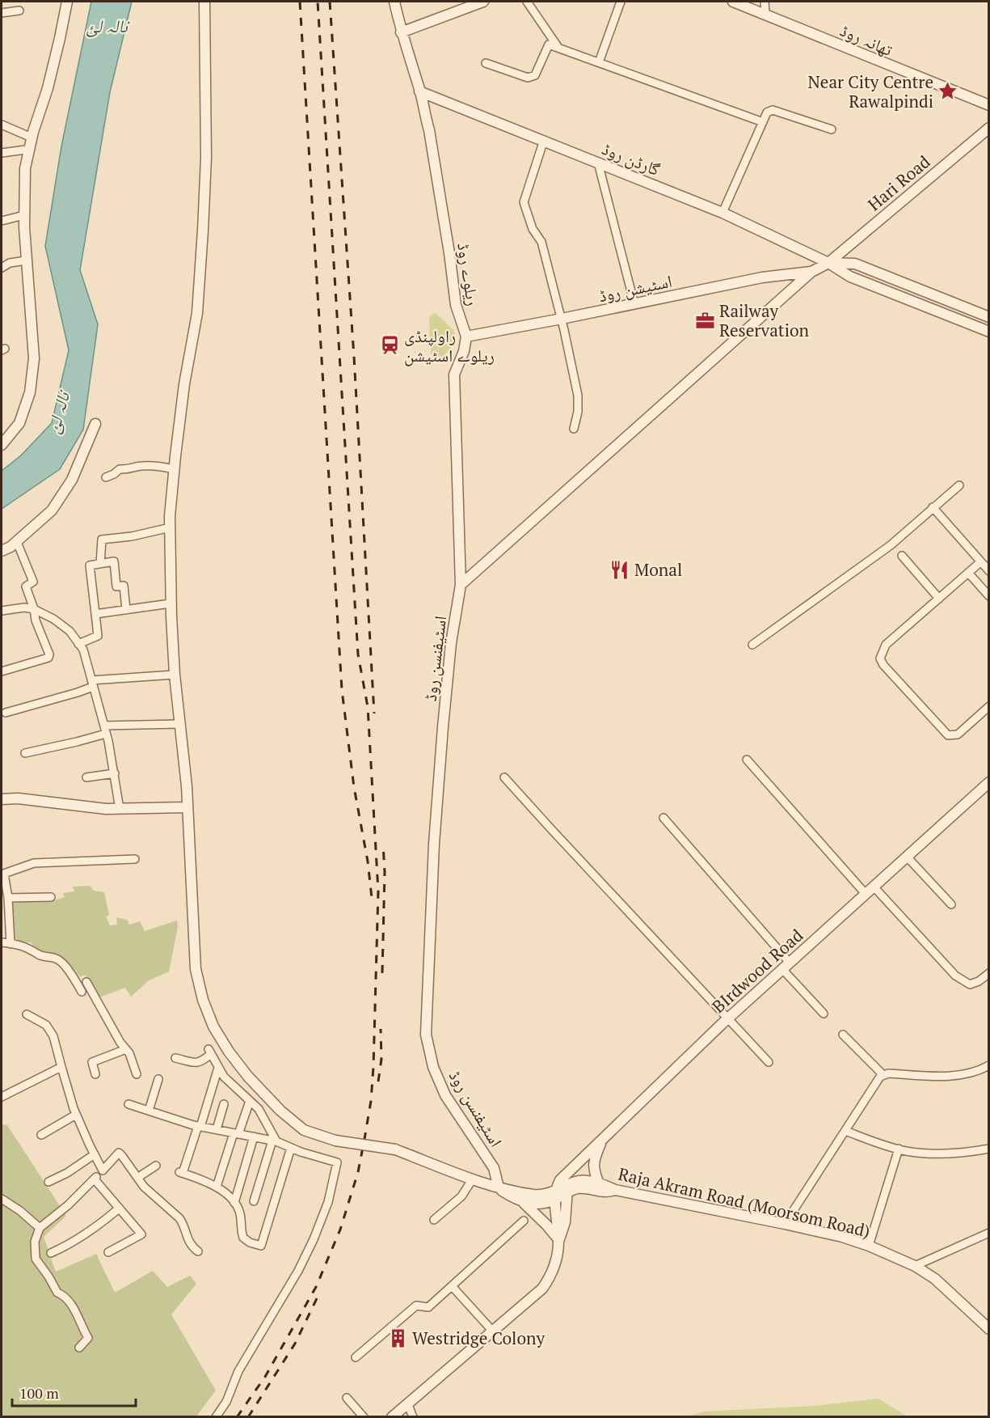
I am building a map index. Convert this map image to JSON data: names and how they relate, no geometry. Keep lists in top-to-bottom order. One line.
{"streets":{"street":["تھانہ روڈ","گارڈن روڈ","Hari Road","ریلوے روڈ","اسٹیشن روڈ","اسٹیفنسن روڈ","BIrdwood Road","Raja Akram Road (Moorsom Road)"]},"crossings":[["گارڈن روڈ","Hari Road"],["گارڈن روڈ","ریلوے روڈ"],["Hari Road","اسٹیشن روڈ"],["ریلوے روڈ","اسٹیشن روڈ"]],"water":["نالہ لئ"],"places":{"place":["Near City Centre Rawalpindi"],"office":["Railway Reservation"],"station":["راولپنڈی ریلوے اسٹیشن"],"restaurant":["Monal"],"building":["Westridge Colony"]},"scale_bar":"100 m"}
